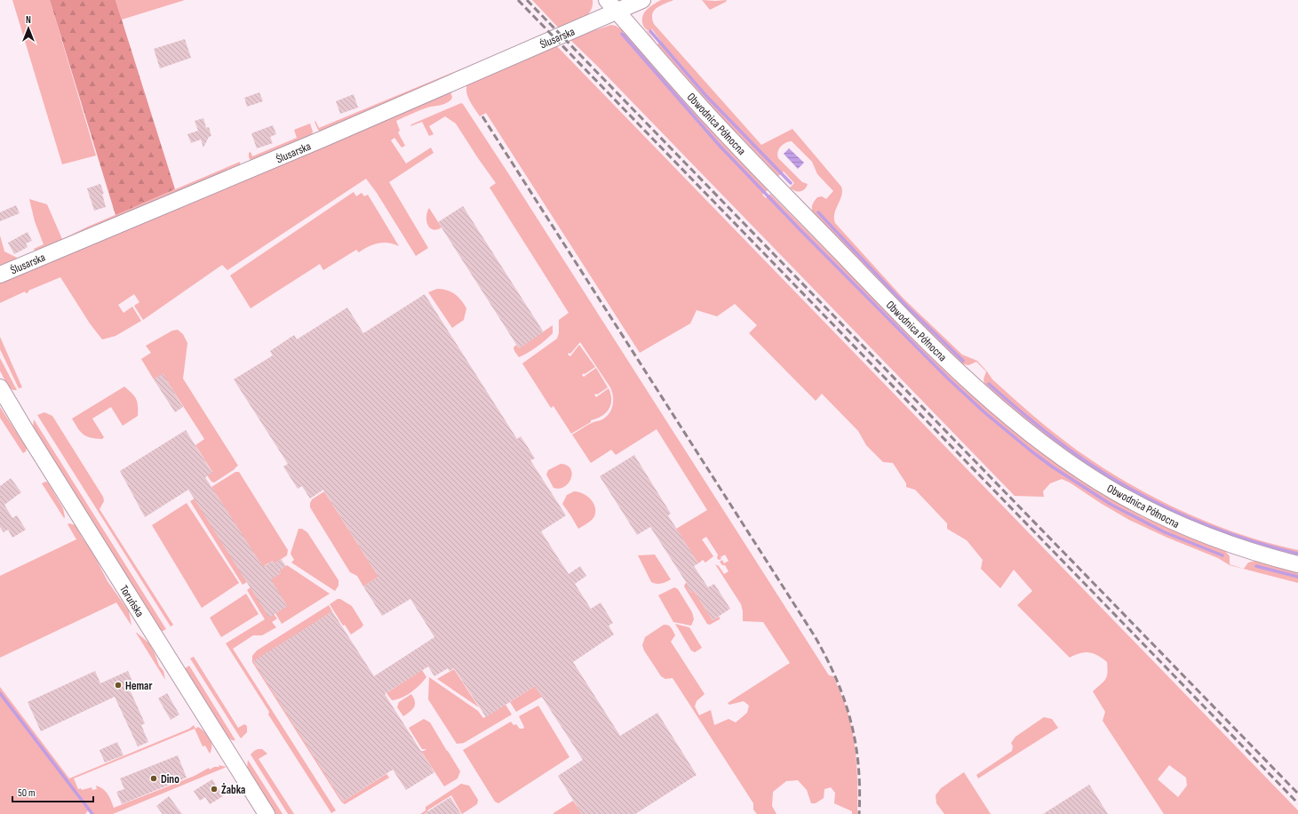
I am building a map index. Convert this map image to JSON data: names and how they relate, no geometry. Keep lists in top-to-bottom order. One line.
{"streets":{"street":["Ślusarska","Obwodnica Północna","Toruńska"]},"crossings":[["Ślusarska","Obwodnica Północna"]],"places":["Hemar","Dino","Żabka"],"scale_bar":"50 m","north":"top"}
